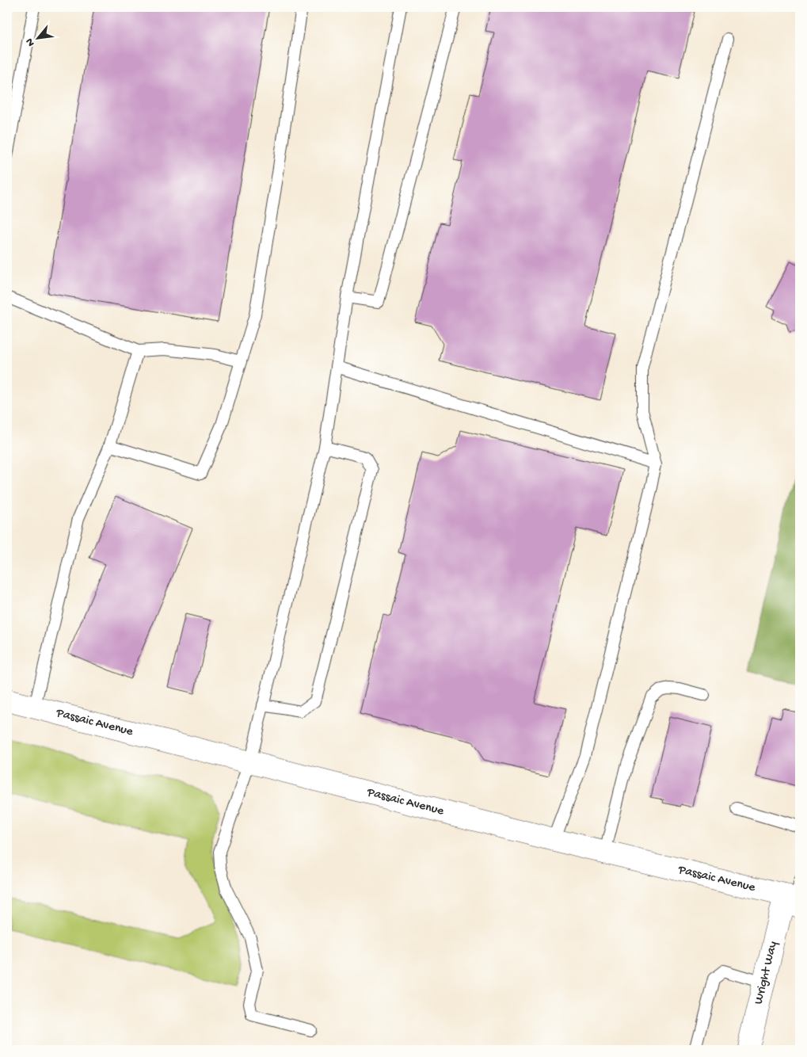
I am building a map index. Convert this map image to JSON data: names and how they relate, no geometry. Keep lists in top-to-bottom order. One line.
{"streets":{"main road":["Passaic Avenue","Wright Way"]},"crossings":[["Passaic Avenue","Wright Way"]],"north":"bottom left"}
